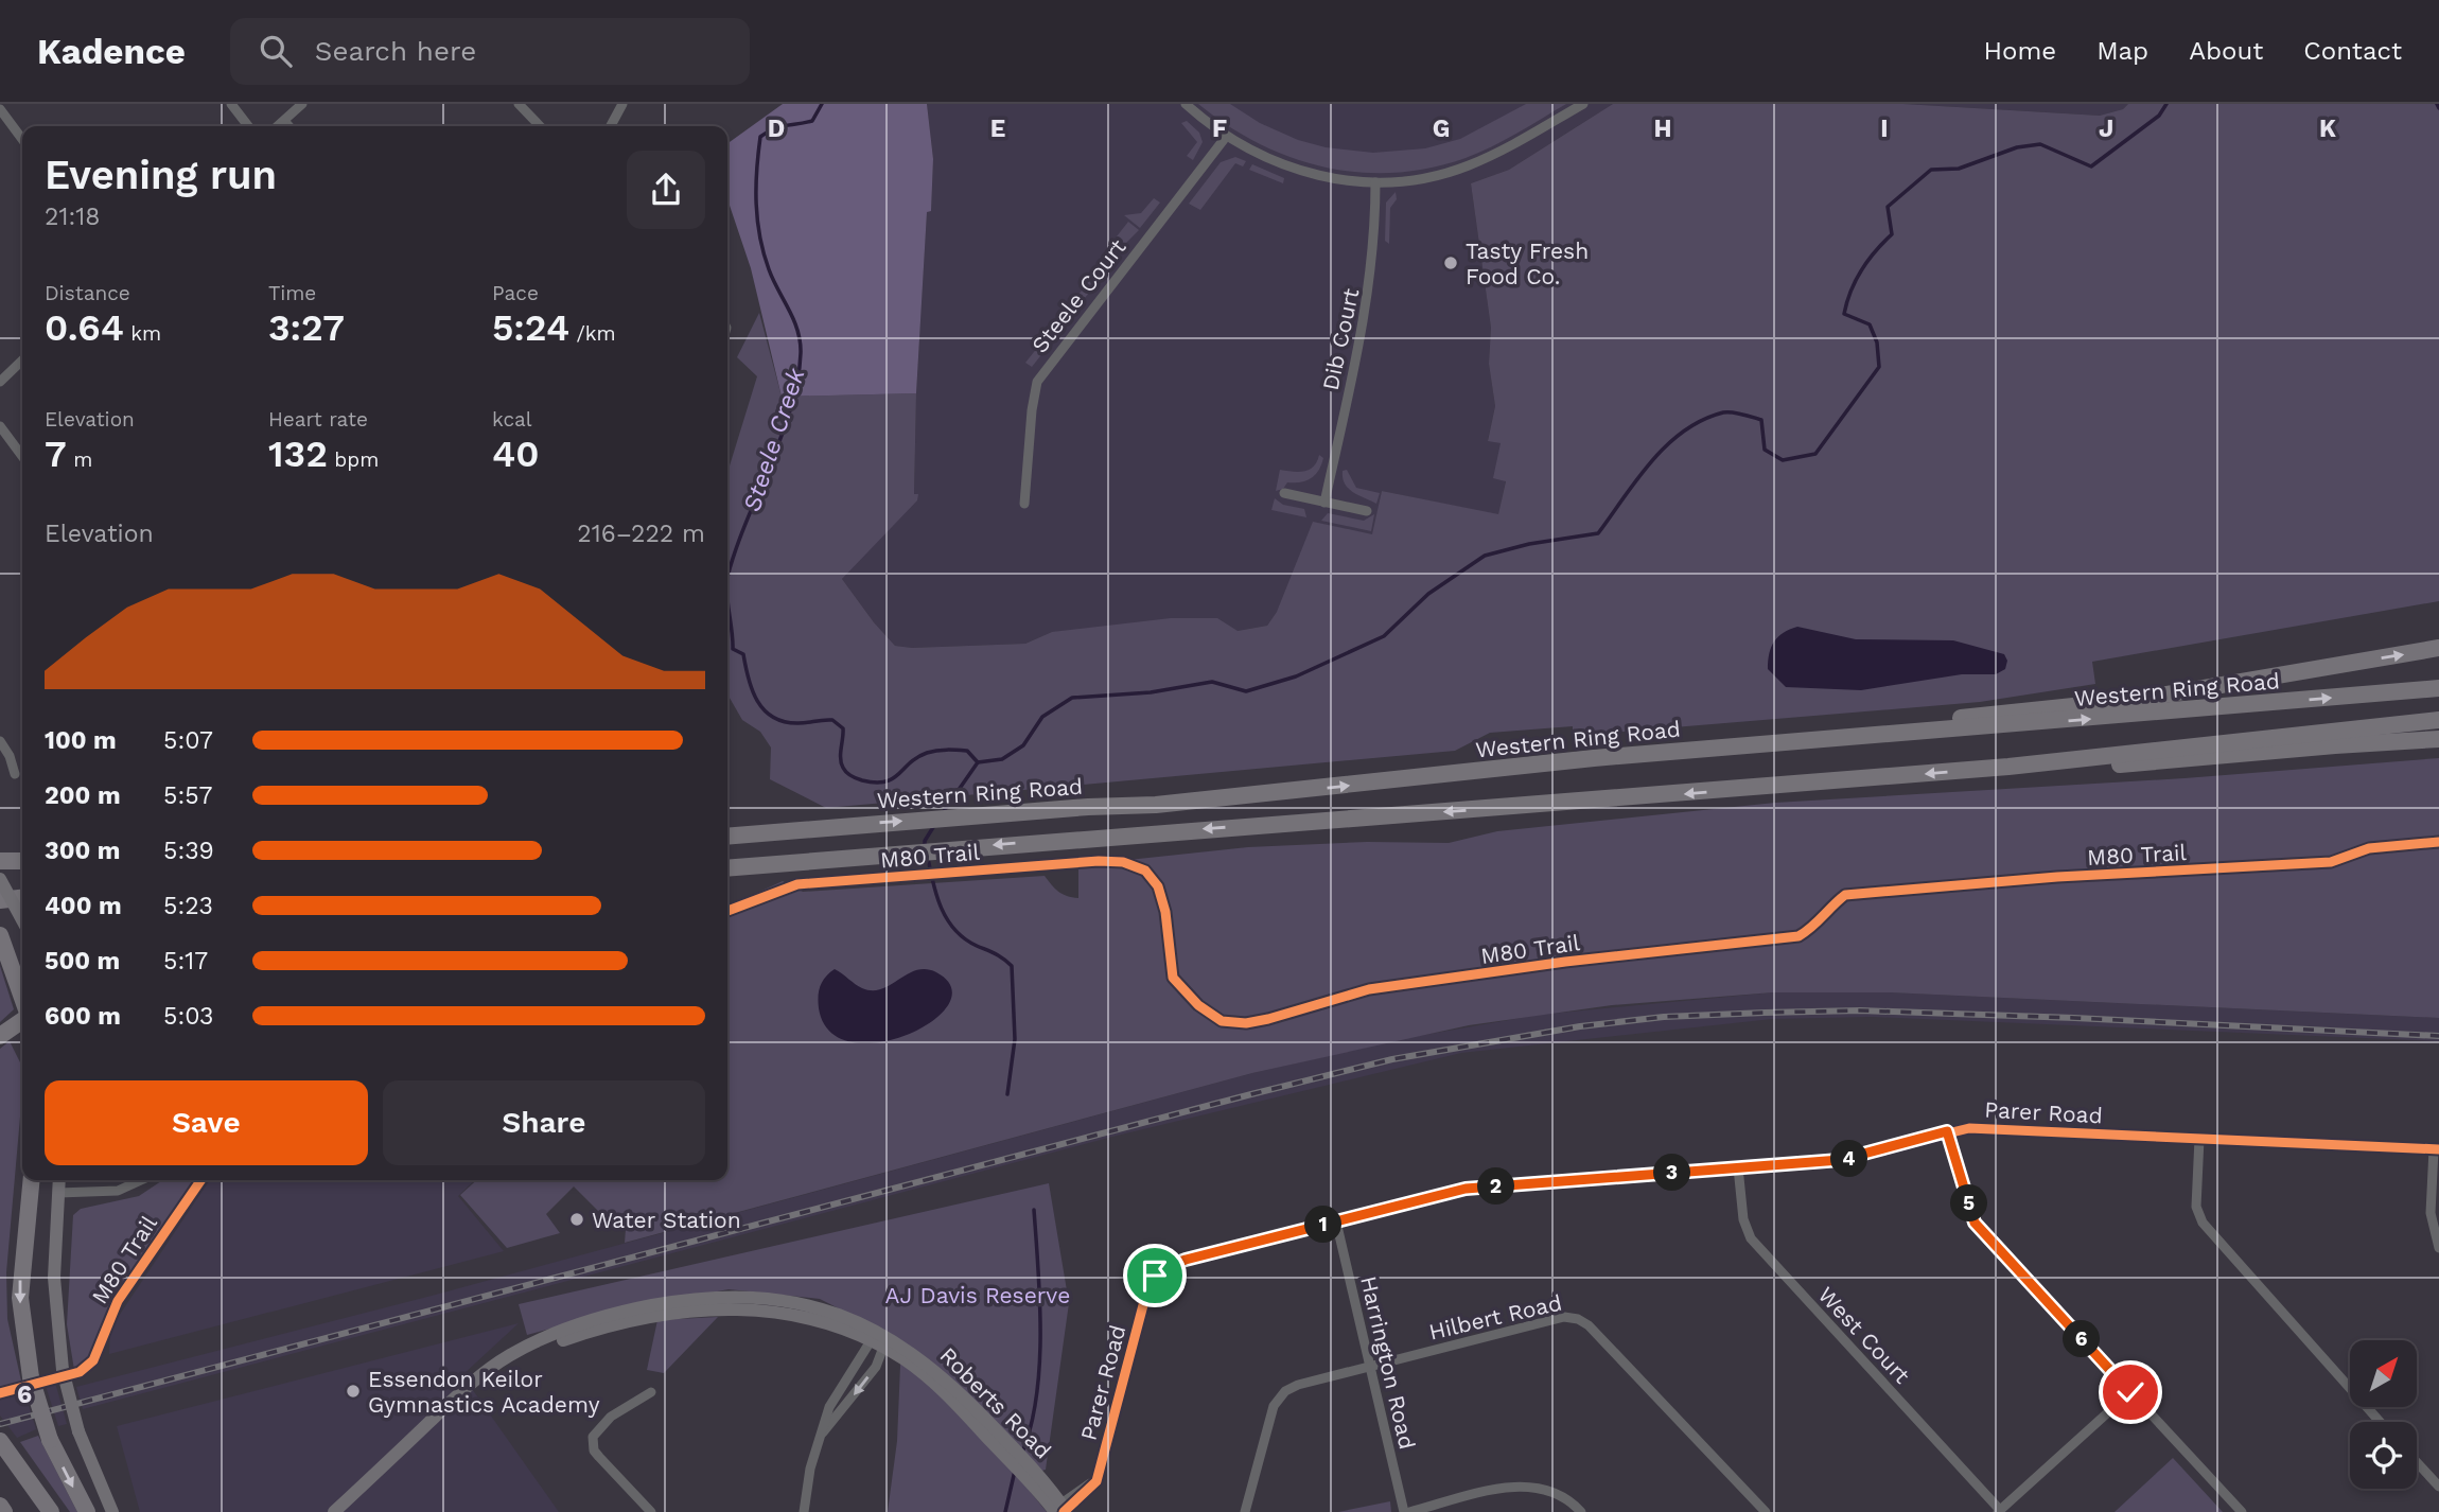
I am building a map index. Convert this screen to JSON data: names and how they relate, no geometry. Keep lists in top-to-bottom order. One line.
{"streets":{"highway":["Western Ring Road"],"street":["Steele Court","Dib Court","Parer Road","Hilbert Road","West Court","Harrington Road","Roberts Road"],"cycle path":["M80 Trail"]},"crossings":[["Parer Road","West Court"],["Parer Road","Harrington Road"],["Parer Road","Roberts Road"],["Hilbert Road","Harrington Road"]],"water":["Steele Creek"],"parks":["AJ Davis Reserve"],"places":["Tasty Fresh Food Co.","Water Station","Essendon Keilor Gymnastics Academy"],"north":"top right","page":{"header":"Kadence","search":"Search here","nav":["Home","Map","About","Contact"],"heading":["Evening run","21:18"],"stats":[["Distance","0.64 km"],["Time","3:27"],["Pace","5:24 /km"],["Elevation","7 m"],["Heart rate","132 bpm"],["kcal","40"]],"chart":["Elevation","216–222 m"],"list":[{"name":"100 m","note":"5:07"},{"name":"200 m","note":"5:57"},{"name":"300 m","note":"5:39"},{"name":"400 m","note":"5:23"},{"name":"500 m","note":"5:17"},{"name":"600 m","note":"5:03"}],"buttons":["Save","Share"],"pins":["4","3","2","5","1","6"]},"grid":{"columns":["D","E","F","G","H","I","J","K"],"rows":["6"]}}
